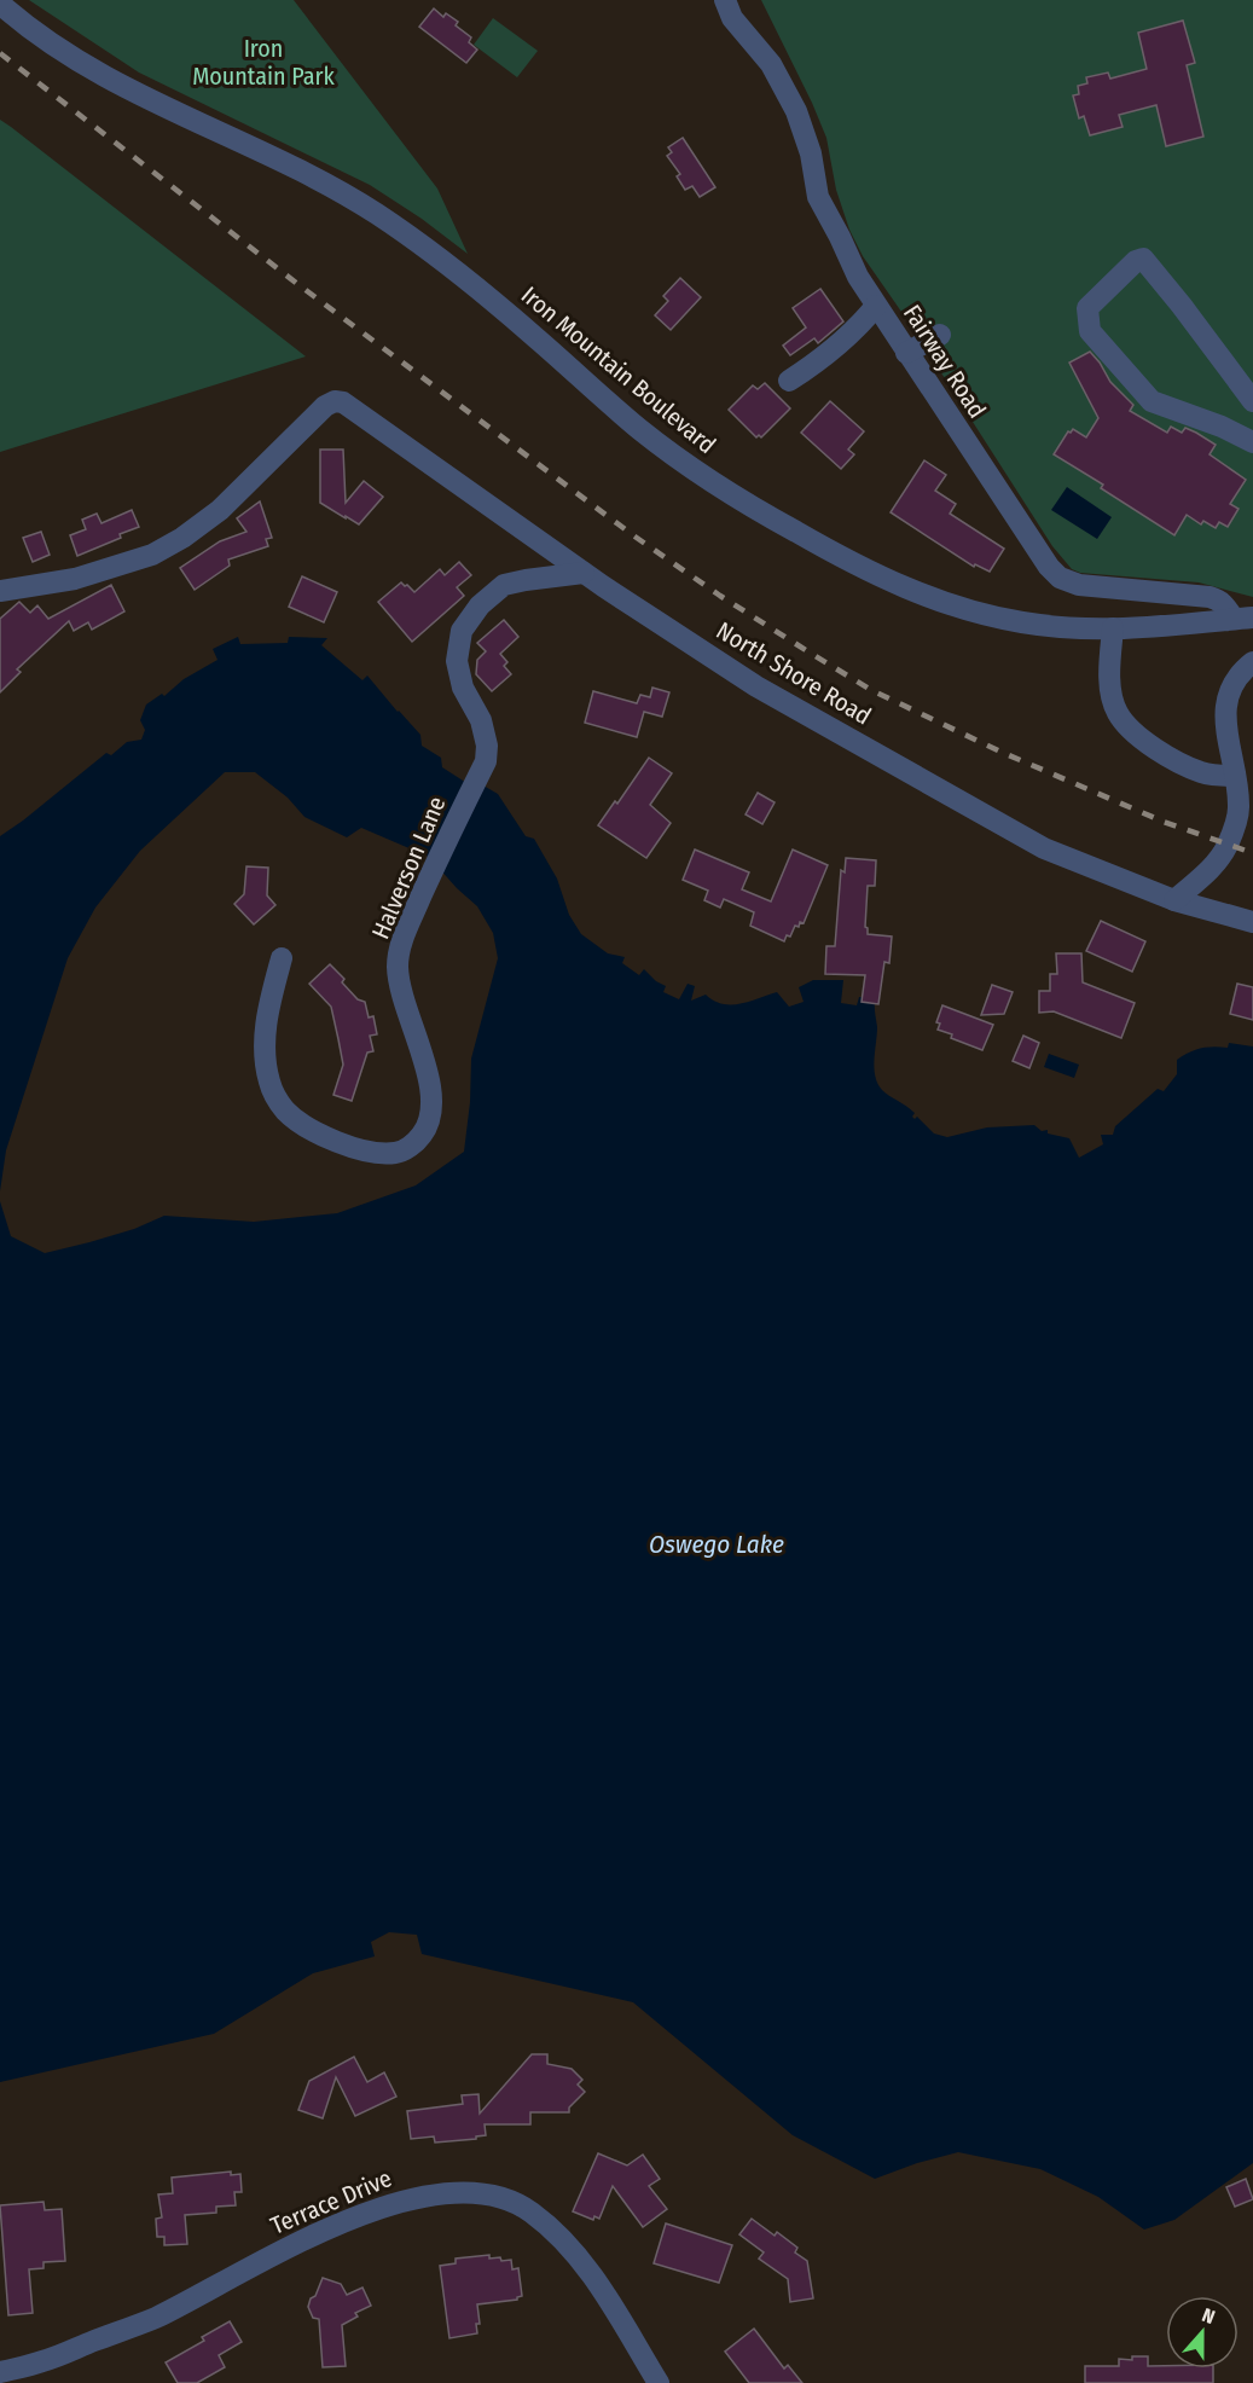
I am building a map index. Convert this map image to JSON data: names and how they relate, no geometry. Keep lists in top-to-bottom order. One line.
{"streets":{"street":["Fairway Road","Iron Mountain Boulevard","North Shore Road","Halverson Lane","Terrace Drive"]},"crossings":[["Fairway Road","Iron Mountain Boulevard"],["North Shore Road","Halverson Lane"]],"water":["Oswego Lake"],"parks":["Iron Mountain Park"],"north":"top"}
